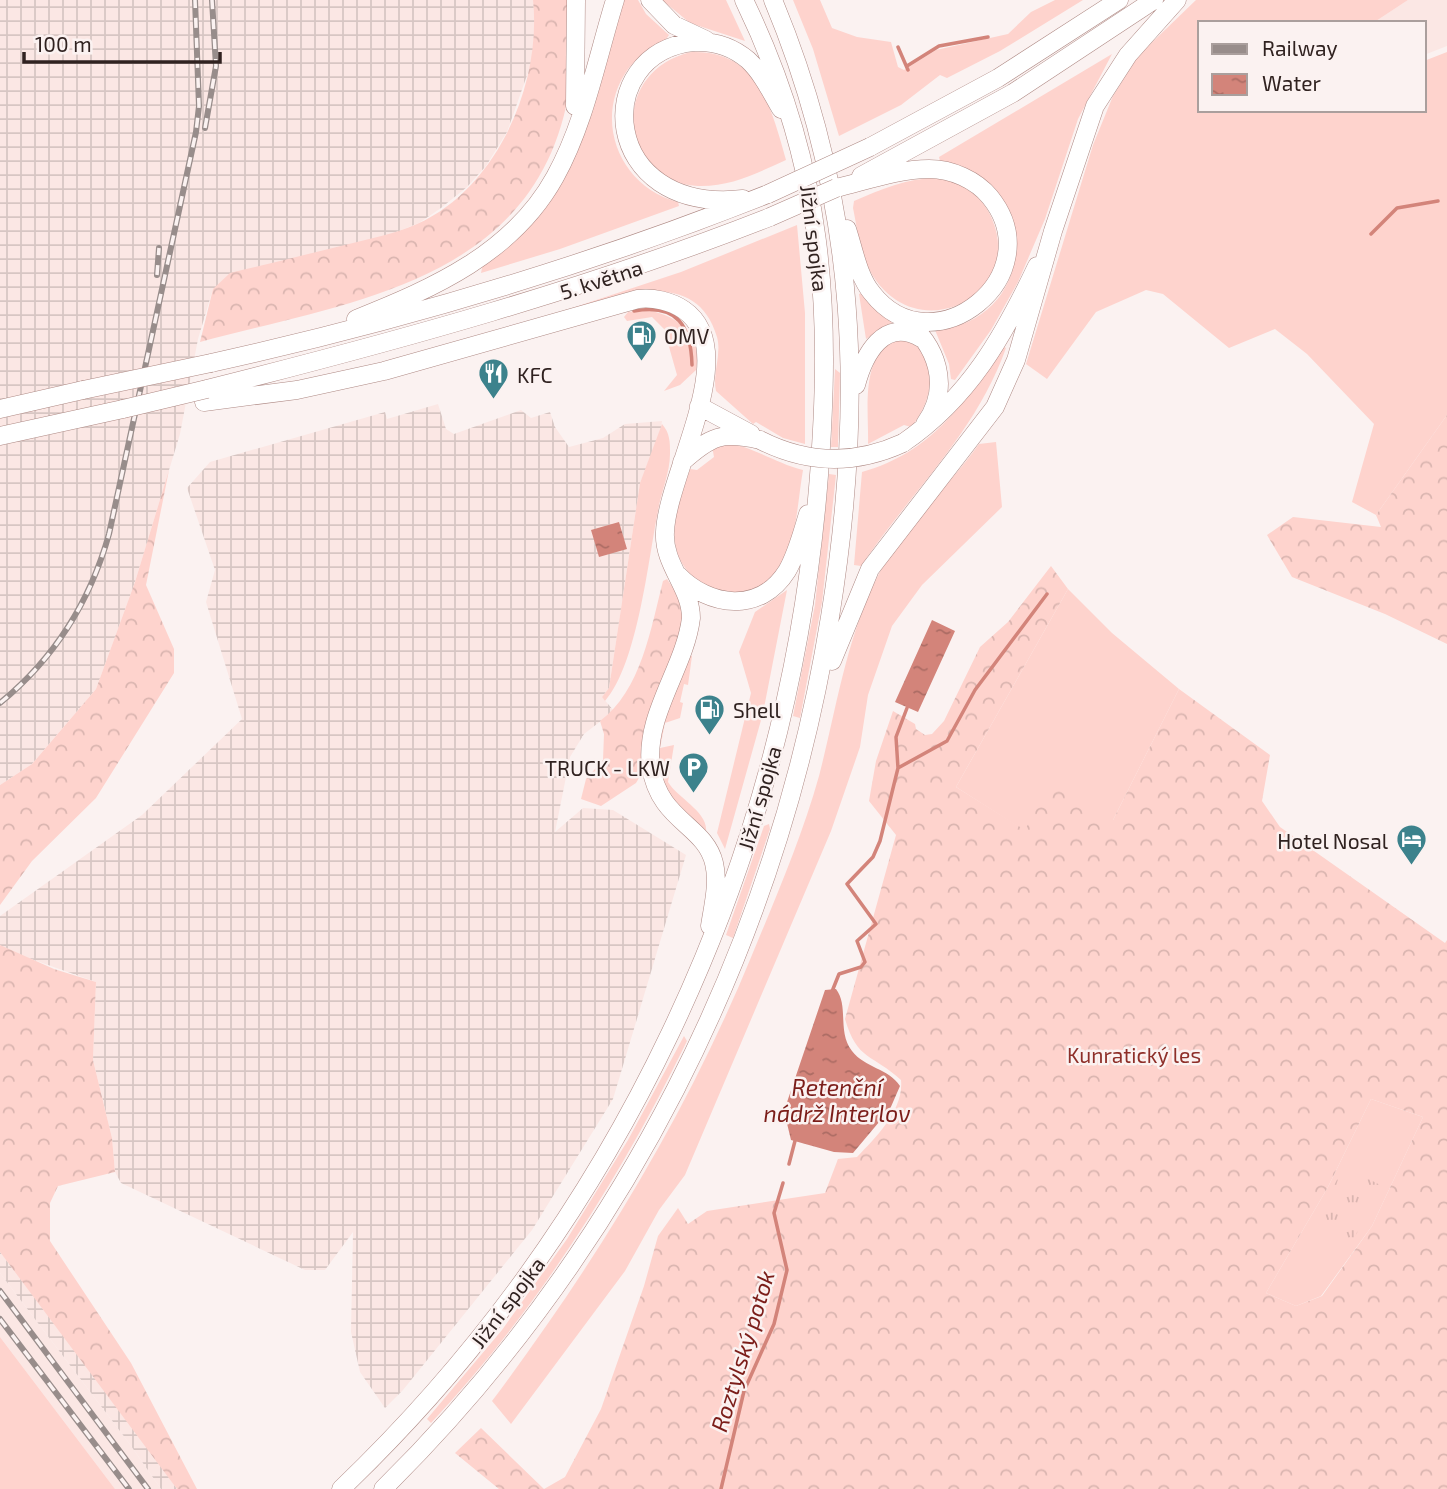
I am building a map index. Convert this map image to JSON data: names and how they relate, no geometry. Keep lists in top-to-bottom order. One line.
{"streets":{"highway":["Jižní spojka","5. května"]},"crossings":[["Jižní spojka","5. května"]],"water":["Retenční nádrž Interlov","Roztylský potok"],"parks":["Kunratický les"],"places":{"fuel station":["OMV","Shell"],"restaurant":["KFC"],"parking":["TRUCK - LKW"],"hotel":["Hotel Nosal"]},"legend":["Railway","Water"],"scale_bar":"100 m"}
